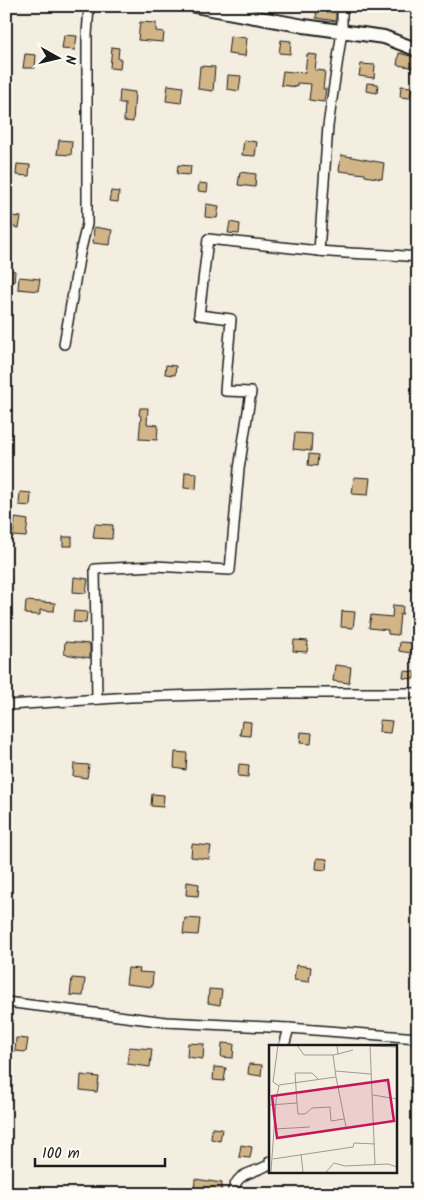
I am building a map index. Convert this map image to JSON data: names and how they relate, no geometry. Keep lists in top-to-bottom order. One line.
{"scale_bar":"100 m","north":"right"}
